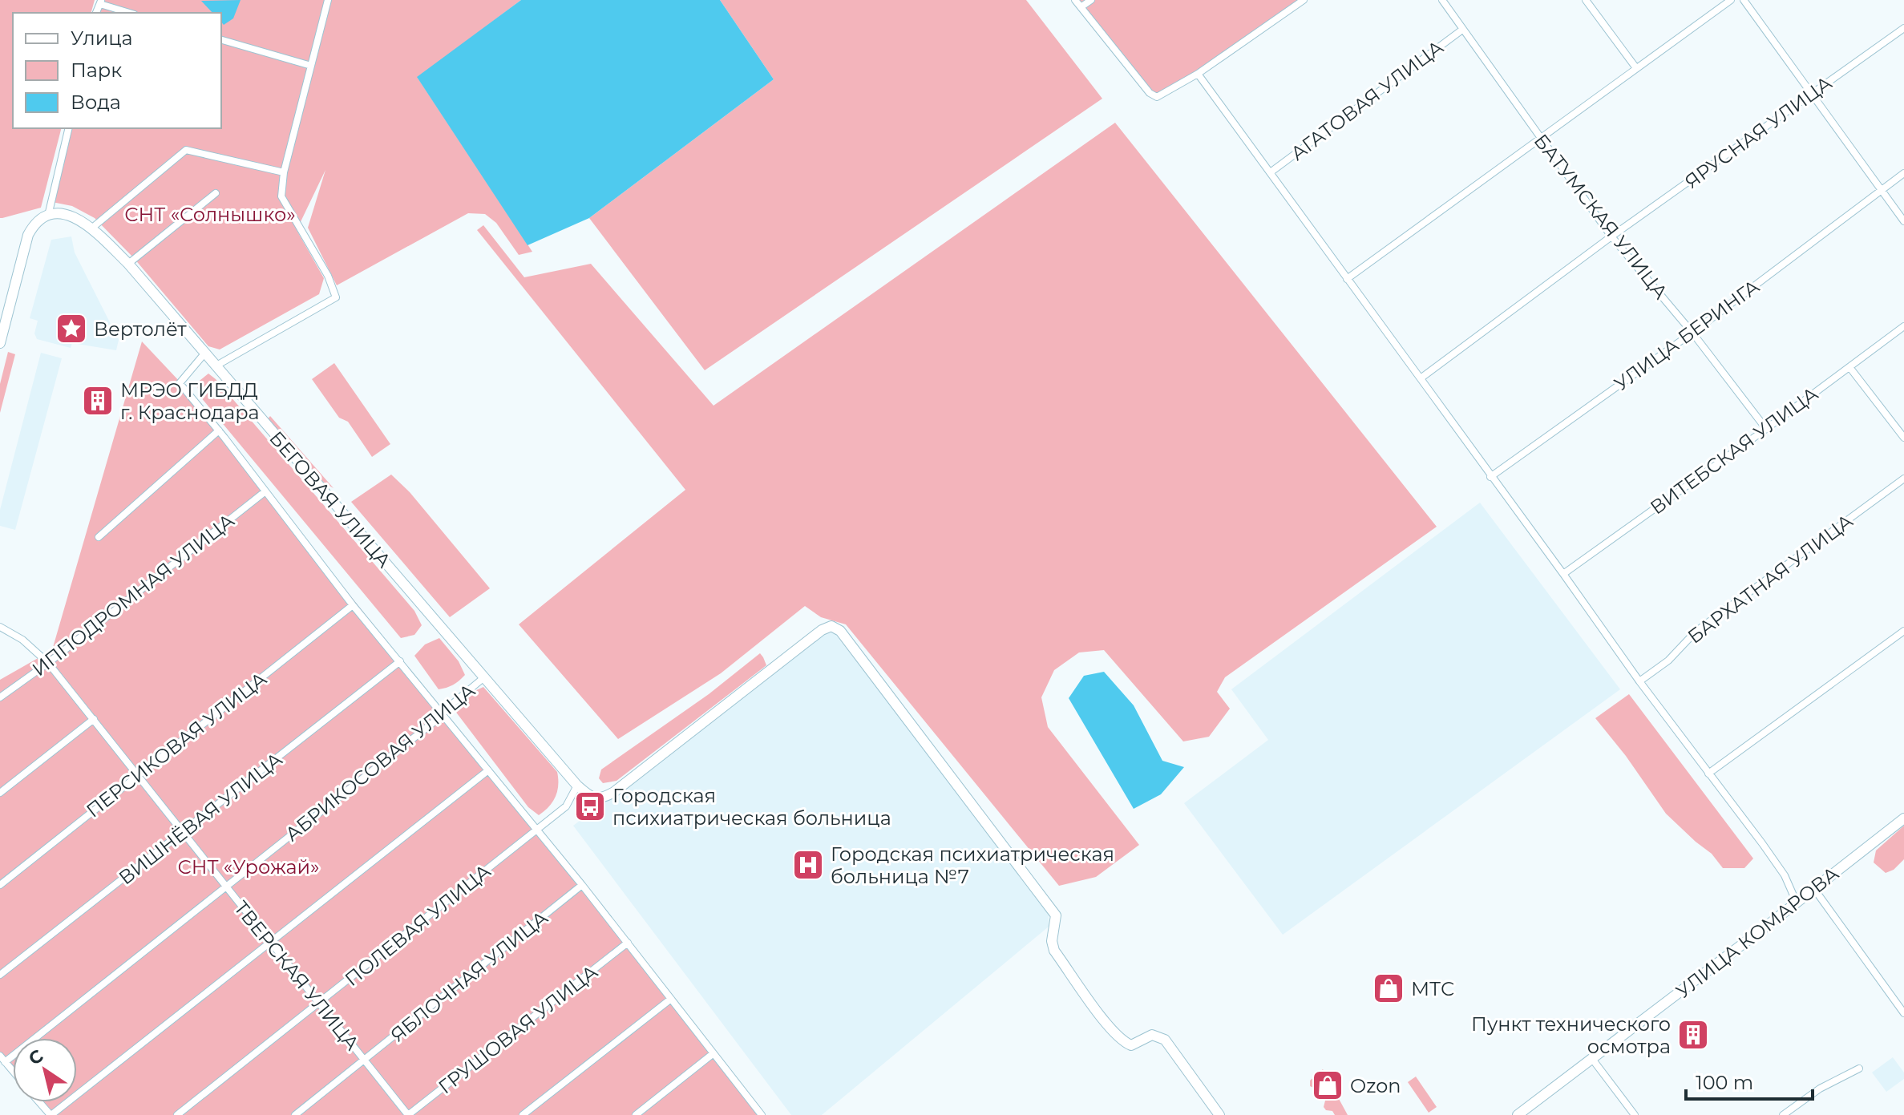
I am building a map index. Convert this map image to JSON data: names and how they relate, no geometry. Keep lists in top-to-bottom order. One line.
{"streets":{"street":["АГАТОВАЯ УЛИЦА","ЯРУСНАЯ УЛИЦА","БАТУМСКАЯ УЛИЦА","УЛИЦА БЕРИНГА","ВИТЕБСКАЯ УЛИЦА","БЕГОВАЯ УЛИЦА","БАРХАТНАЯ УЛИЦА","ИППОДРОМНАЯ УЛИЦА","ПЕРСИКОВАЯ УЛИЦА","АБРИКОСОВАЯ УЛИЦА","ВИШНЁВАЯ УЛИЦА","ПОЛЕВАЯ УЛИЦА","УЛИЦА КОМАРОВА","ТВЕРСКАЯ УЛИЦА","ЯБЛОЧНАЯ УЛИЦА","ГРУШОВАЯ УЛИЦА"]},"crossings":[["АГАТОВАЯ УЛИЦА","БАТУМСКАЯ УЛИЦА"],["ЯРУСНАЯ УЛИЦА","БАТУМСКАЯ УЛИЦА"],["БАТУМСКАЯ УЛИЦА","УЛИЦА БЕРИНГА"],["БАТУМСКАЯ УЛИЦА","ВИТЕБСКАЯ УЛИЦА"],["БЕГОВАЯ УЛИЦА","АБРИКОСОВАЯ УЛИЦА"],["БЕГОВАЯ УЛИЦА","ПОЛЕВАЯ УЛИЦА"],["ИППОДРОМНАЯ УЛИЦА","ТВЕРСКАЯ УЛИЦА"],["ПЕРСИКОВАЯ УЛИЦА","ТВЕРСКАЯ УЛИЦА"],["АБРИКОСОВАЯ УЛИЦА","ТВЕРСКАЯ УЛИЦА"],["ВИШНЁВАЯ УЛИЦА","ТВЕРСКАЯ УЛИЦА"],["ПОЛЕВАЯ УЛИЦА","ТВЕРСКАЯ УЛИЦА"],["ТВЕРСКАЯ УЛИЦА","ЯБЛОЧНАЯ УЛИЦА"],["ТВЕРСКАЯ УЛИЦА","ГРУШОВАЯ УЛИЦА"]],"parks":["СНТ «Солнышко»","СНТ «Урожай»"],"places":{"place":["Вертолёт"],"building":["МРЭО ГИБДД г. Краснодара","Пункт технического осмотра"],"bus stop":["Городская психиатрическая больница"],"hospital":["Городская психиатрическая больница №7"],"shop":["МТС","Ozon"]},"legend":["Улица","Парк","Вода"],"scale_bar":"100 m","north":"top left"}
